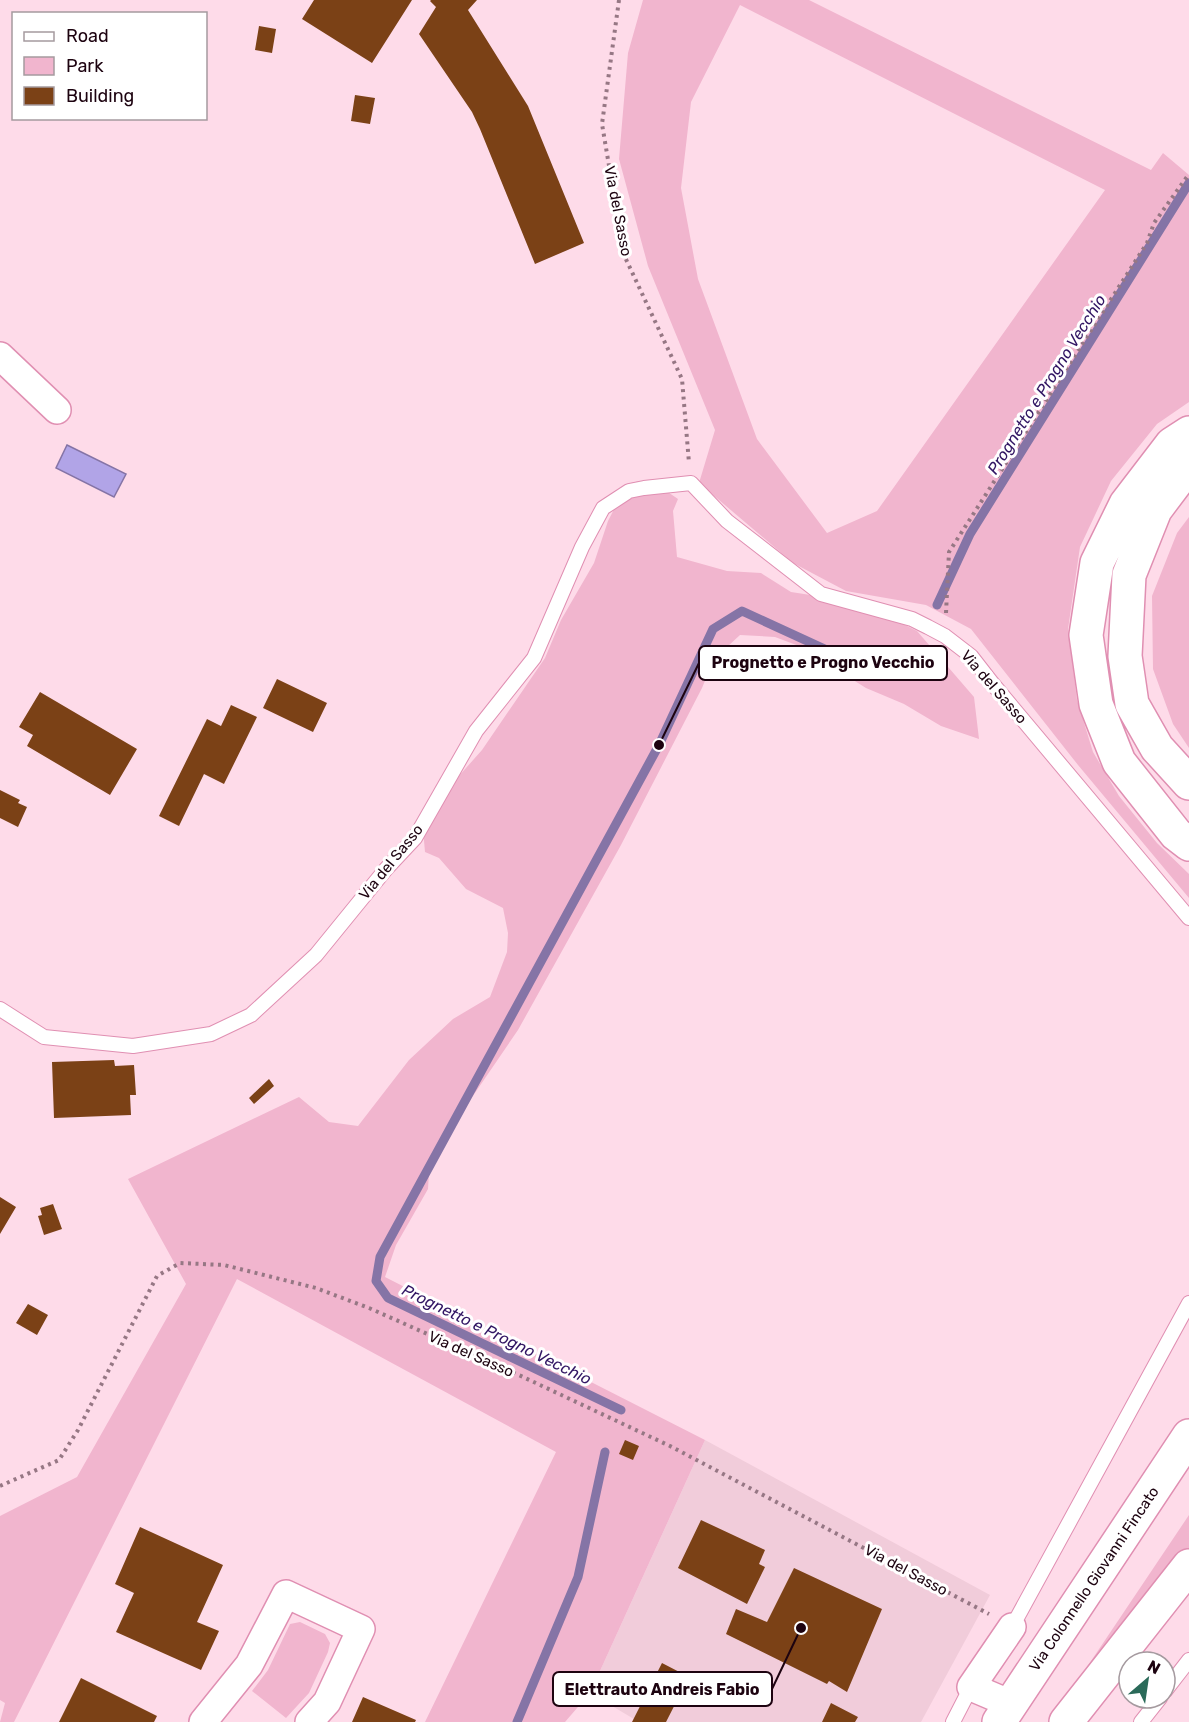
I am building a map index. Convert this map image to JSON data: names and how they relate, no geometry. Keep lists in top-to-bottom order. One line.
{"streets":{"main road":["Via Colonnello Giovanni Fincato"],"lane":["Via del Sasso"]},"water":["Prognetto e Progno Vecchio"],"places":["Prognetto e Progno Vecchio","Elettrauto Andreis Fabio"],"legend":["Road","Park","Building"],"north":"top right"}
